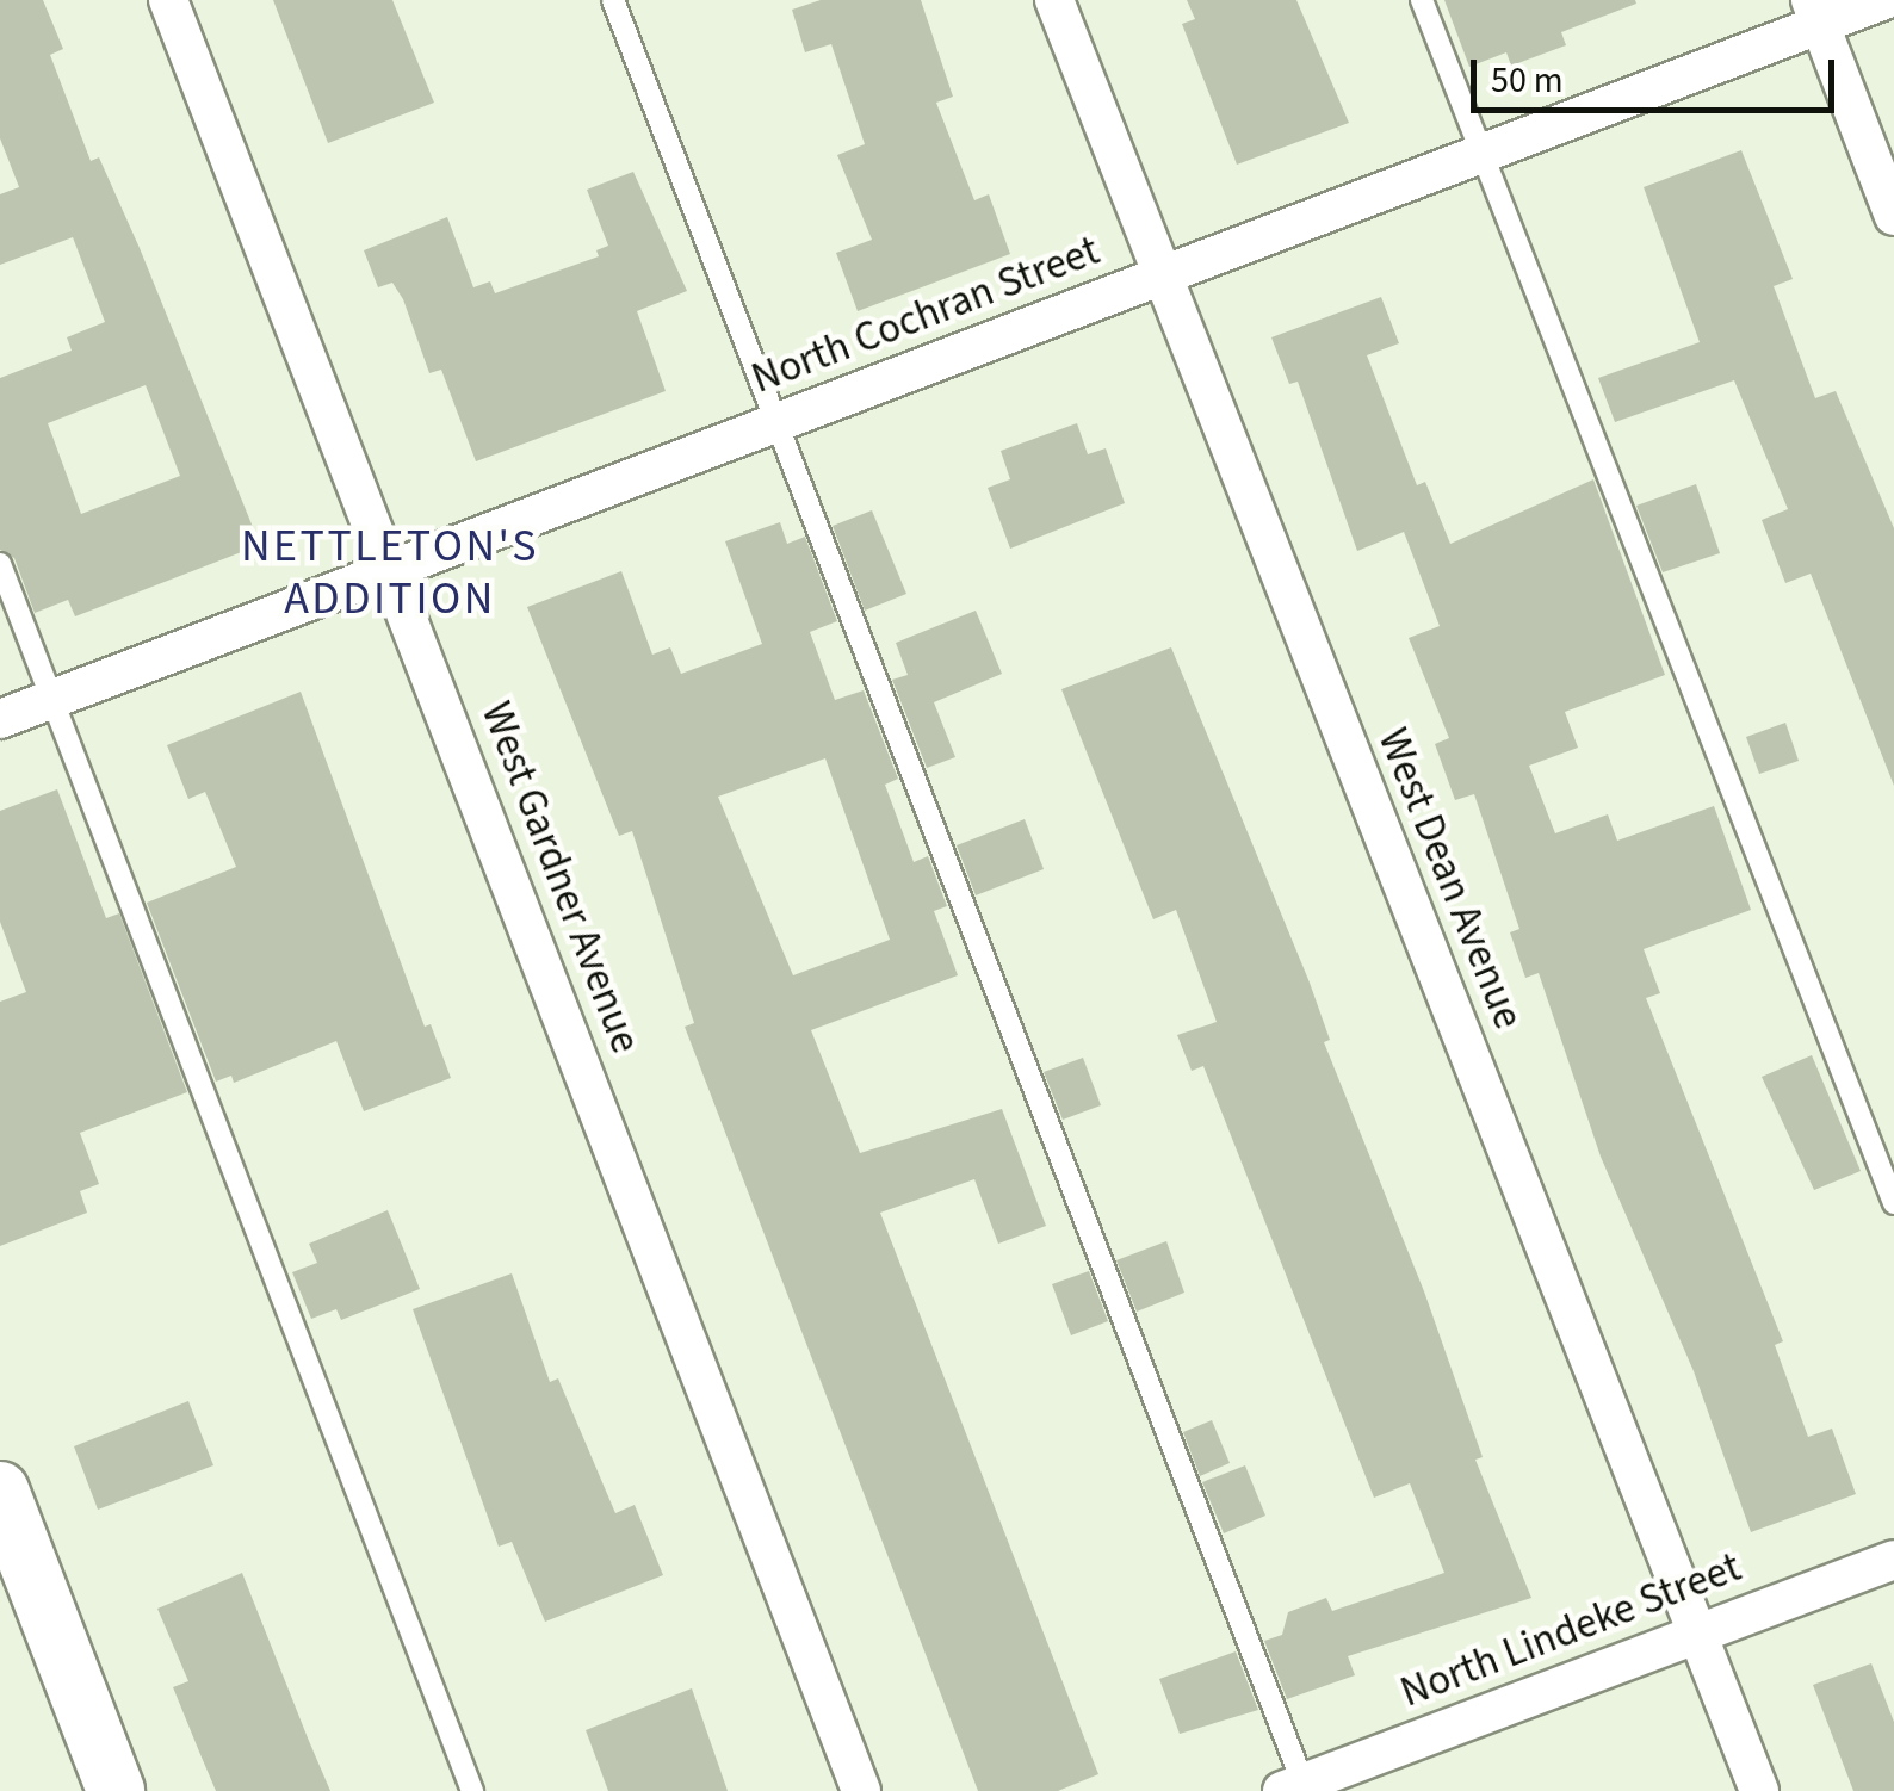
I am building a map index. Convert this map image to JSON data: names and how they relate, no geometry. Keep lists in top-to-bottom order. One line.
{"streets":{"street":["North Cochran Street","West Gardner Avenue","West Dean Avenue","North Lindeke Street"]},"crossings":[["North Cochran Street","West Gardner Avenue"],["North Cochran Street","West Dean Avenue"],["West Dean Avenue","North Lindeke Street"]],"districts":["NETTLETON'S ADDITION"],"scale_bar":"50 m"}
